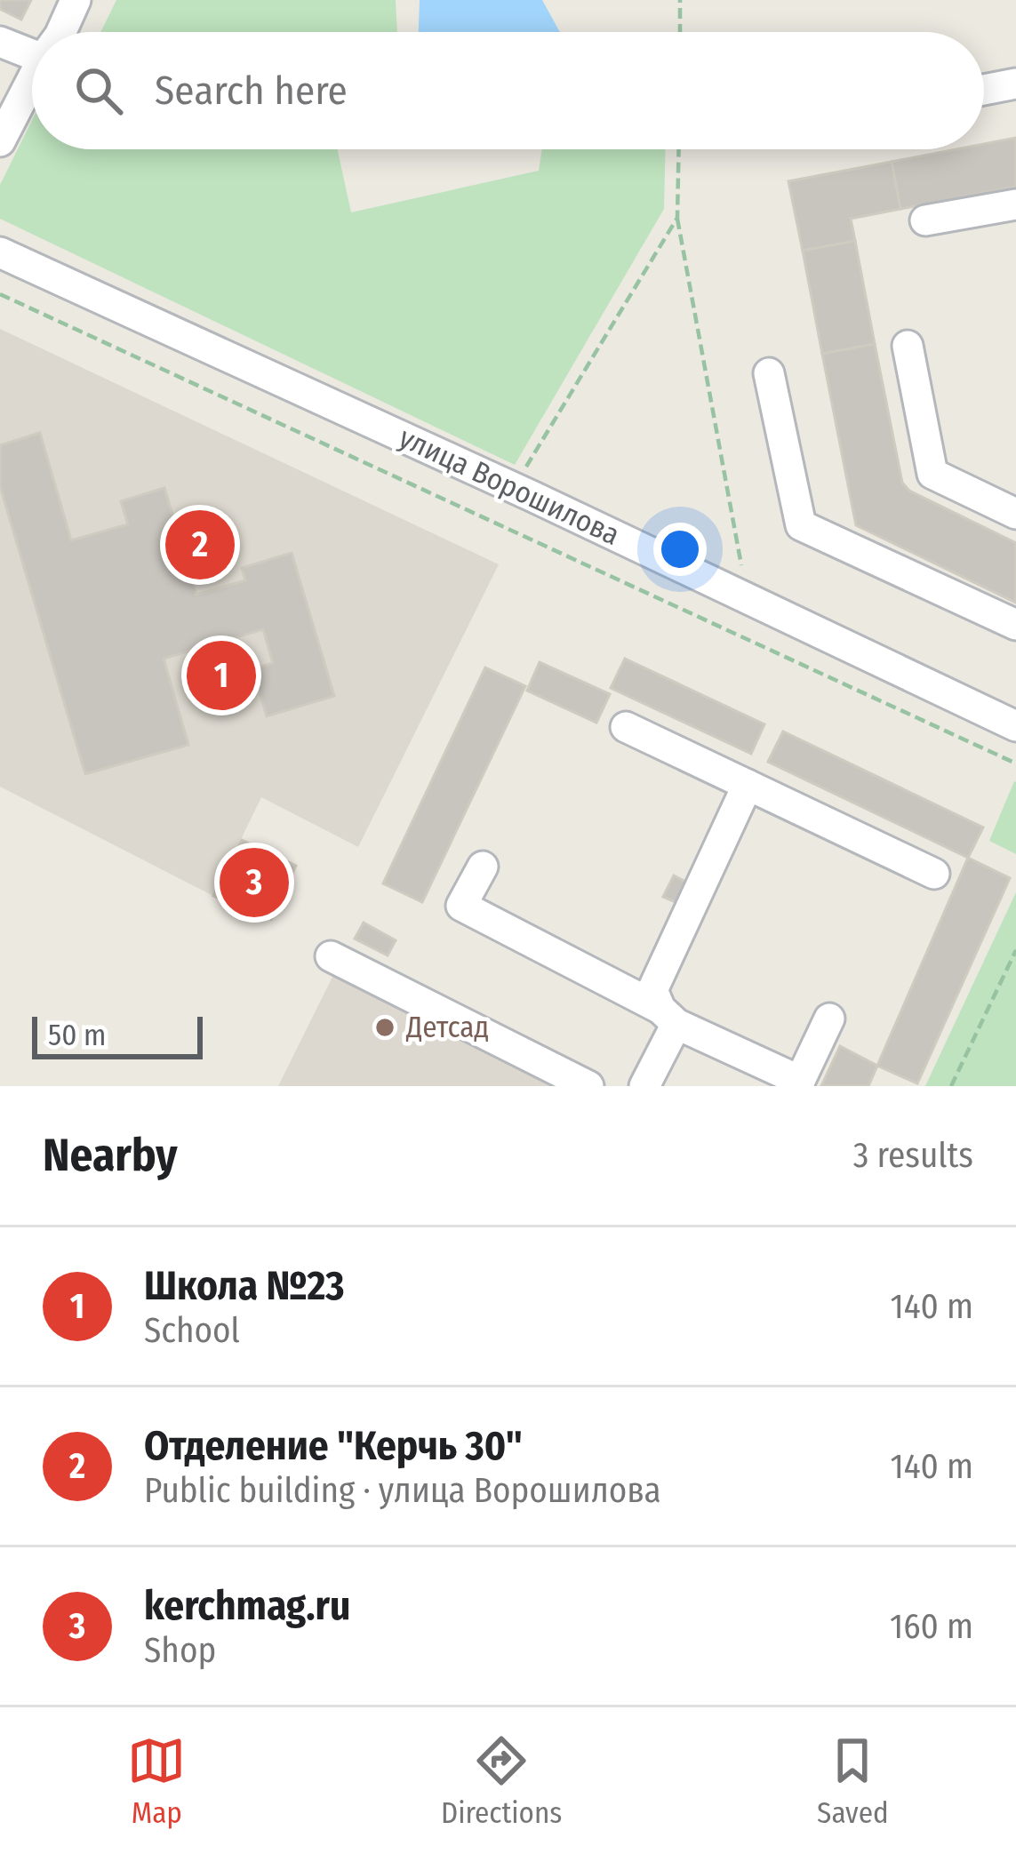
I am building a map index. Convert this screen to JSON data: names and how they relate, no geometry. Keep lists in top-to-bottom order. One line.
{"streets":{"street":["улица Ворошилова"]},"places":["Детсад"],"scale_bar":"50 m","page":{"search":"Search here","pins":["2","1","3"],"scale":"50 m","heading":["Nearby","3 results"],"list":[{"mark":"1","name":"Школа №23","note":"School","value":"140 m"},{"mark":"2","name":"Отделение \"Керчь 30\"","note":"Public building · улица Ворошилова","value":"140 m"},{"mark":"3","name":"kerchmag.ru","note":"Shop","value":"160 m"}],"nav":["Map","Directions","Saved"]}}
